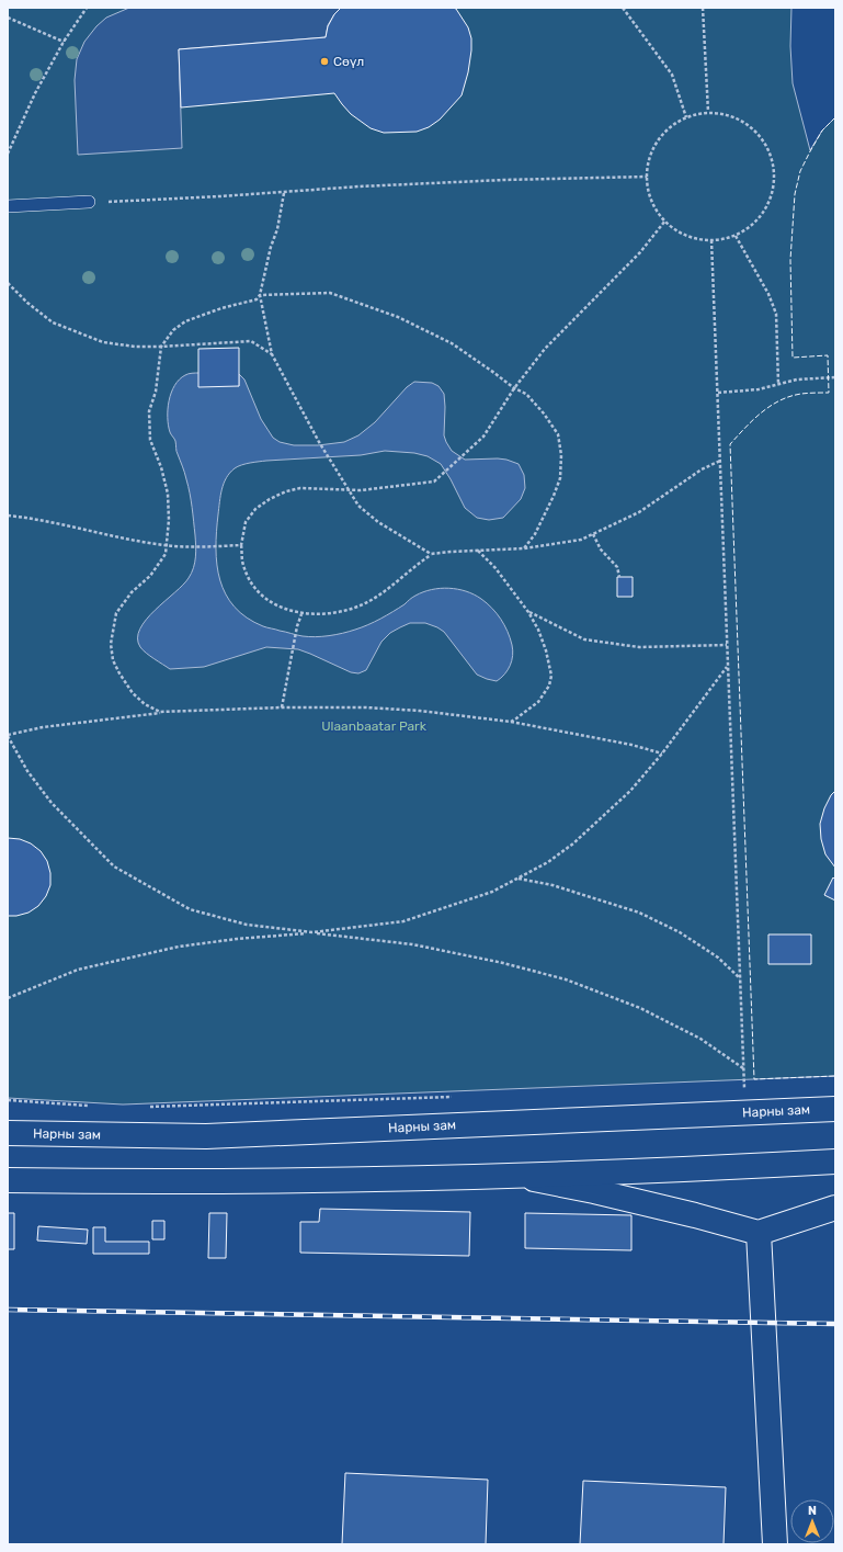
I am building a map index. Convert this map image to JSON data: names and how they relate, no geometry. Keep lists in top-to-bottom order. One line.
{"streets":{"main road":["Нарны зам"]},"parks":["Ulaanbaatar Park"],"places":["Сөүл"],"north":"top"}
